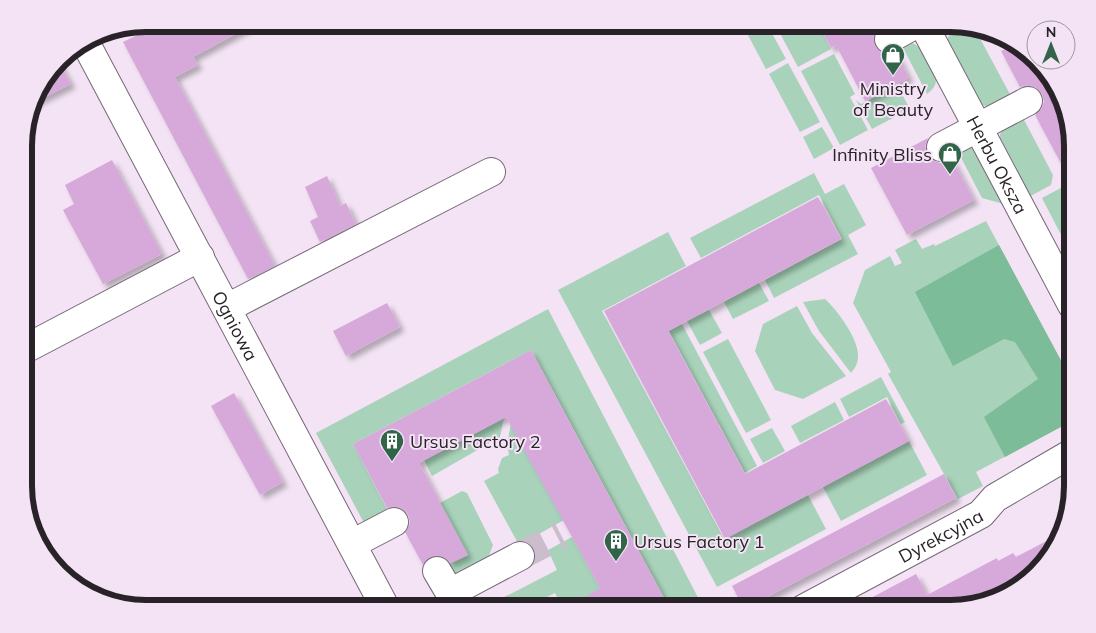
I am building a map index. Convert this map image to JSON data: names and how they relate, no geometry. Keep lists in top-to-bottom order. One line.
{"streets":{"street":["Herbu Oksza","Ogniowa","Dyrekcyjna"]},"places":{"shop":["Ministry of Beauty","Infinity Bliss"],"building":["Ursus Factory 2","Ursus Factory 1"]},"north":"top"}
